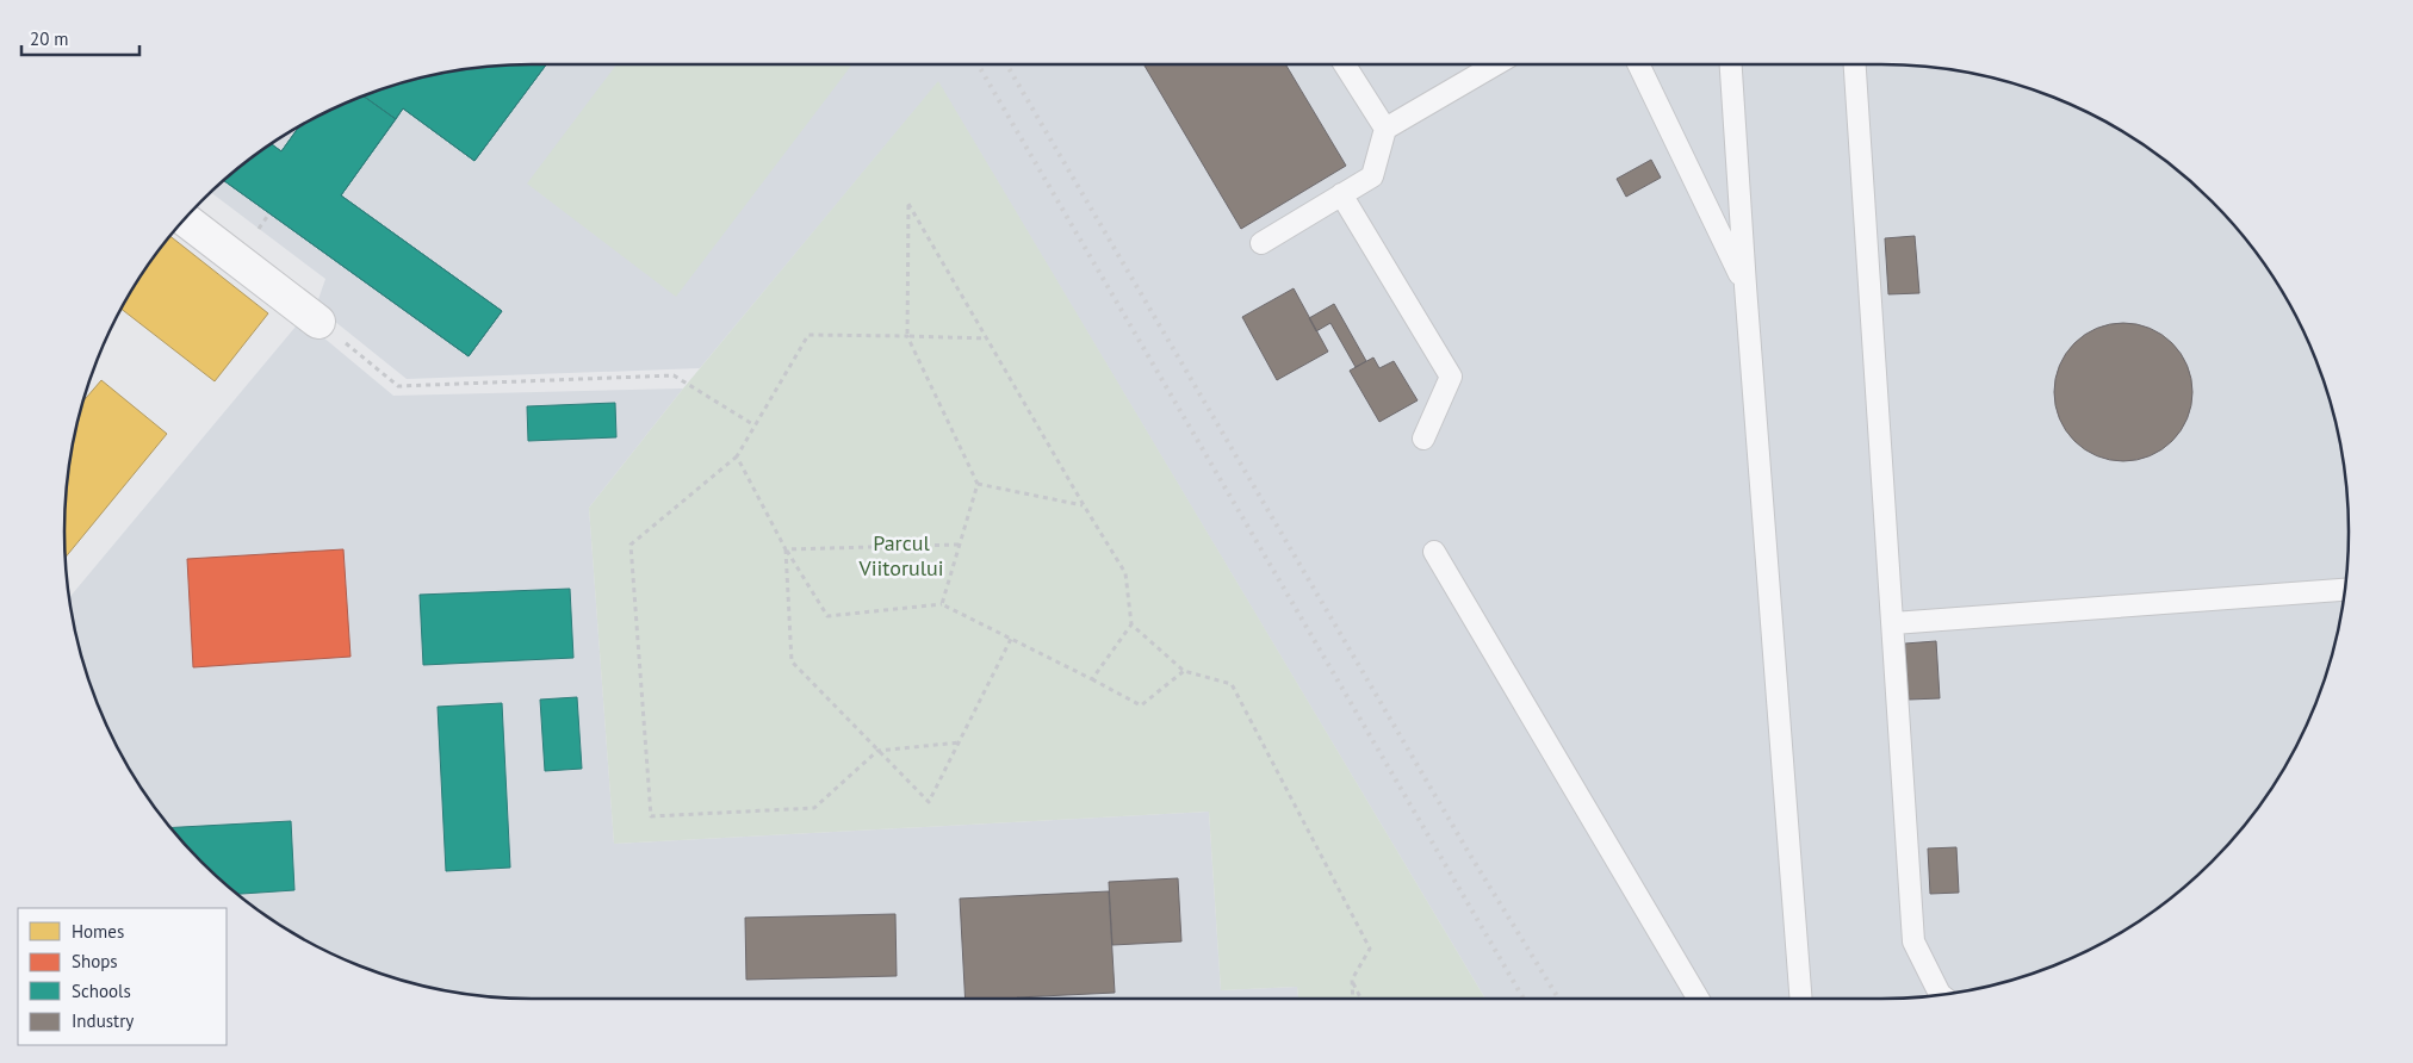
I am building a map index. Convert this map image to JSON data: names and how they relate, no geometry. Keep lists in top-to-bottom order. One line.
{"parks":["Parcul Viitorului"],"legend":["Homes","Shops","Schools","Industry"],"scale_bar":"20 m"}
